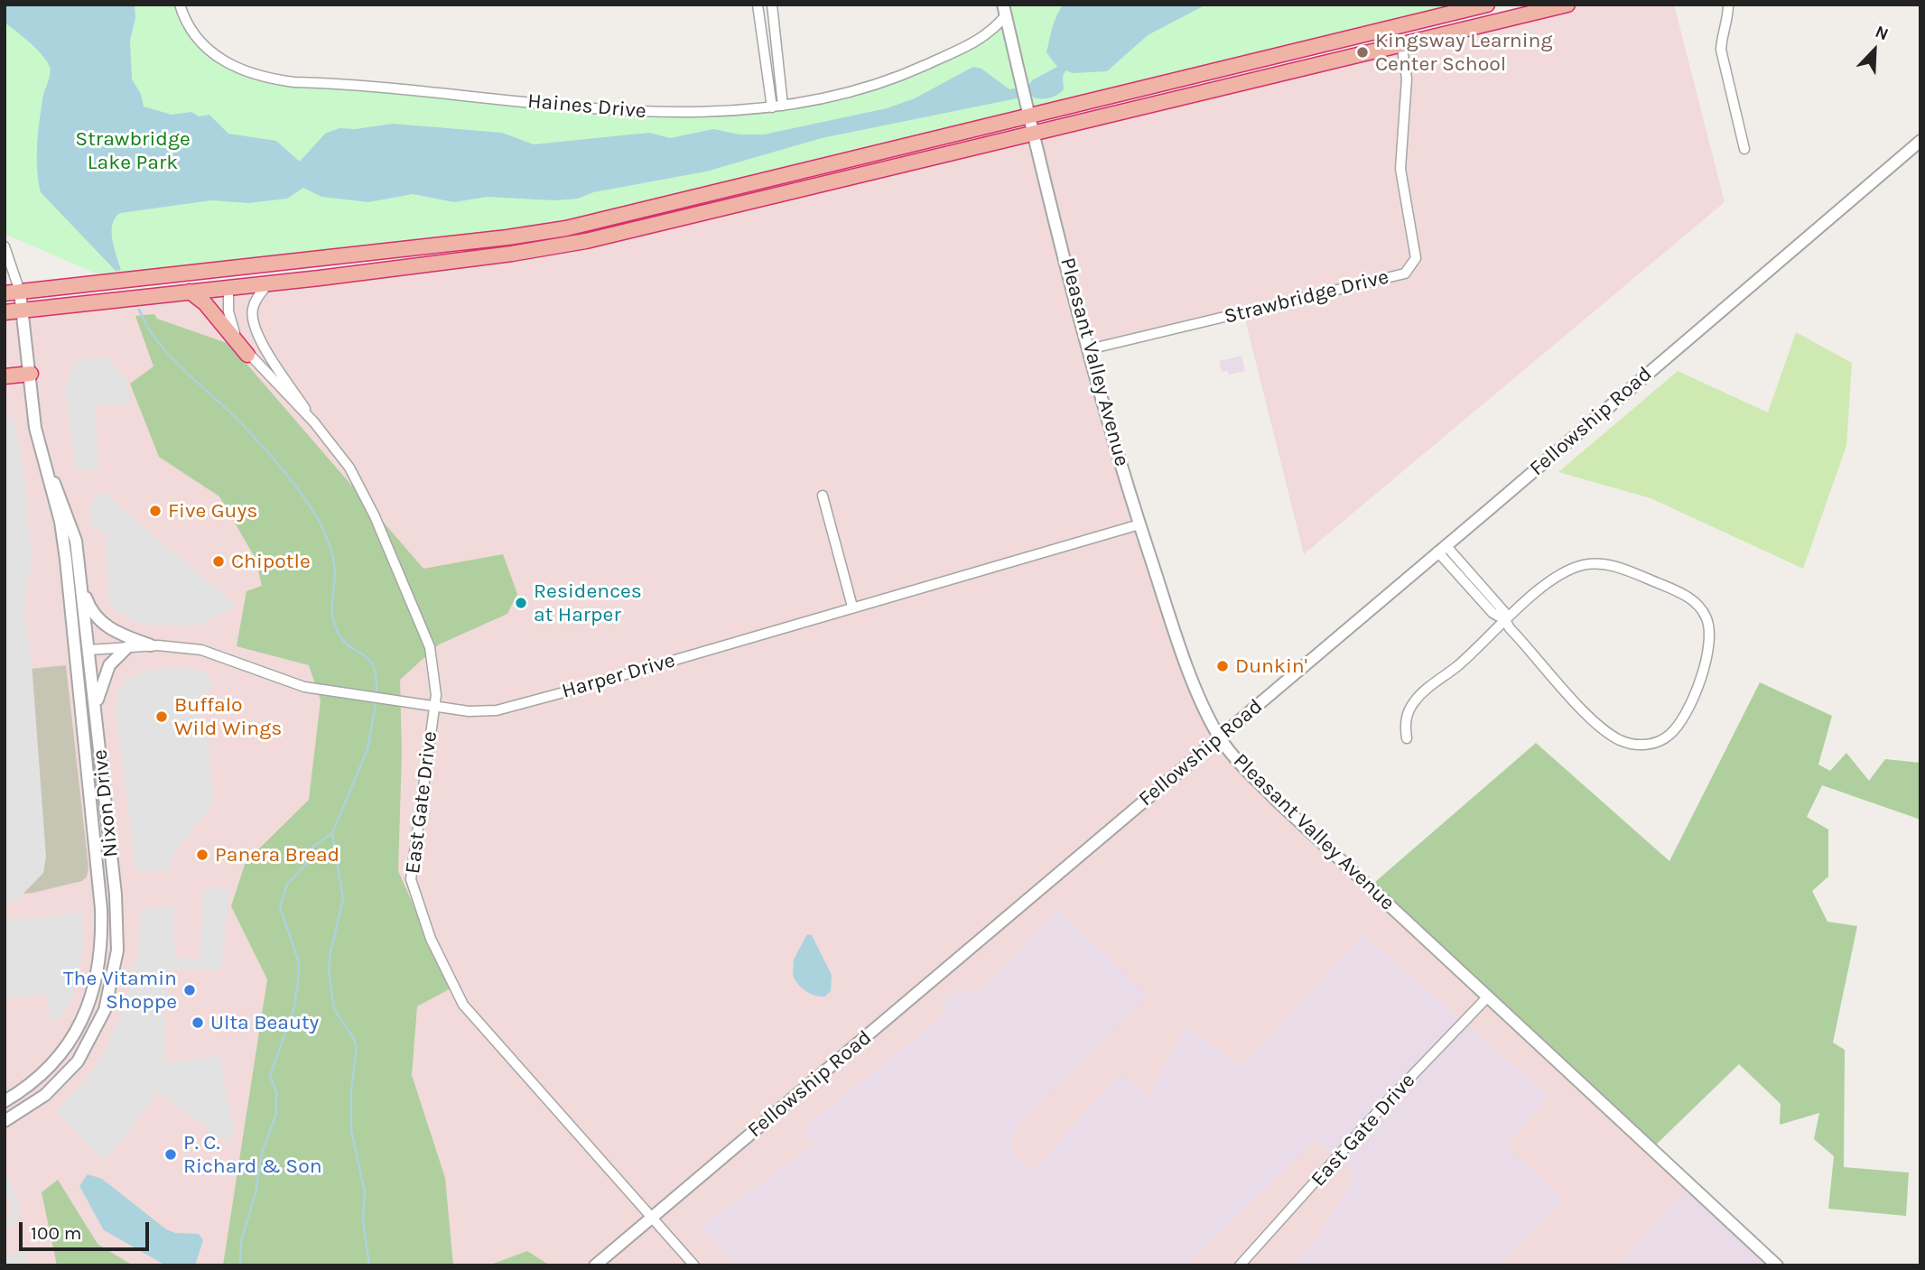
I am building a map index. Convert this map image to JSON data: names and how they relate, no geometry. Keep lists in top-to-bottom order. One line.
{"streets":{"street":["Haines Drive","Strawbridge Drive","Pleasant Valley Avenue","Fellowship Road","Harper Drive","East Gate Drive","Nixon Drive"]},"crossings":[["Haines Drive","Pleasant Valley Avenue"],["Strawbridge Drive","Pleasant Valley Avenue"],["Pleasant Valley Avenue","Fellowship Road"],["Pleasant Valley Avenue","Harper Drive"],["Pleasant Valley Avenue","East Gate Drive"],["Fellowship Road","East Gate Drive"],["Harper Drive","East Gate Drive"],["Harper Drive","Nixon Drive"]],"parks":["Strawbridge Lake Park"],"places":["Kingsway Learning Center School","Five Guys","Chipotle","Residences at Harper","Dunkin'","Buffalo Wild Wings","Panera Bread","The Vitamin Shoppe","Ulta Beauty","P. C. Richard & Son"],"scale_bar":"100 m","north":"top right"}
